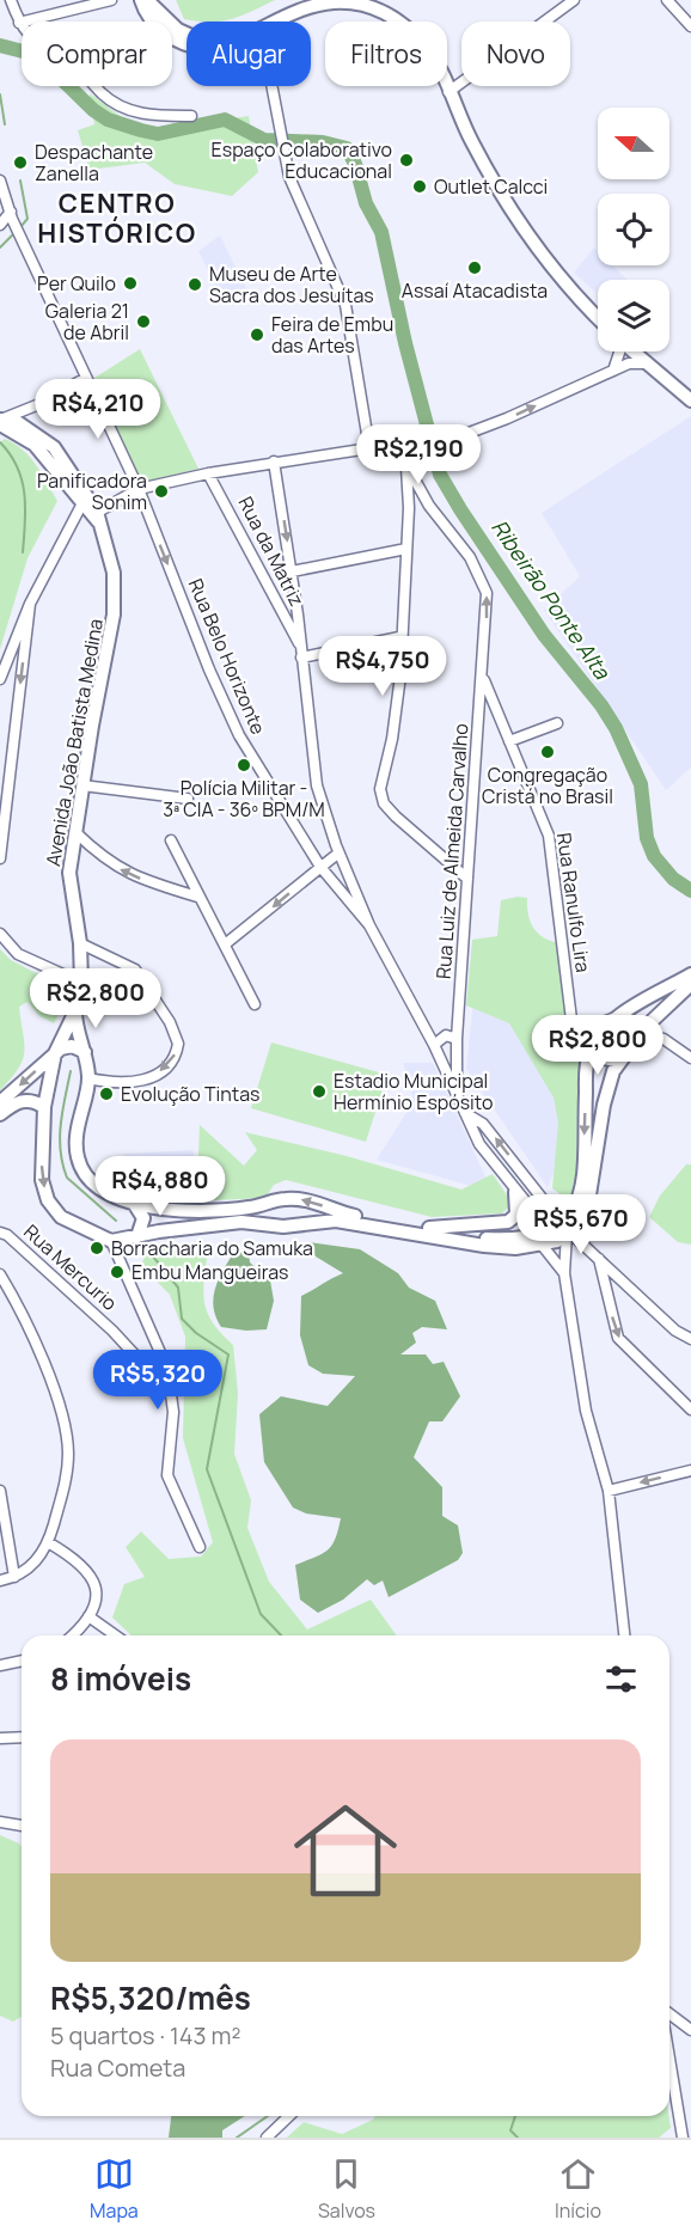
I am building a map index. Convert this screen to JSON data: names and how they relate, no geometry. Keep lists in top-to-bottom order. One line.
{"streets":{"main road":["Avenida João Batista Medina"],"street":["Rua da Matriz","Rua Belo Horizonte","Rua Luiz de Almeida Carvalho","Rua Ranulfo Lira","Rua Mercurio"]},"crossings":[["Rua Luiz de Almeida Carvalho","Rua Ranulfo Lira"]],"districts":["CENTRO HISTÓRICO"],"water":["Ribeirão Ponte Alta"],"places":["Espaço Colaborativo Educacional","Despachante Zanella","Outlet Calcci","Assaí Atacadista","Per Quilo","Museu de Arte Sacra dos Jesuítas","Galeria 21 de Abril","Feira de Embu das Artes","Panificadora Sonim","Congregação Cristá no Brasil","Polícia Militar - 3ª CIA - 36º BPM/M","Estadio Municipal Hermínio Espósito","Evolução Tintas","Borracharia do Samuka","Embu Mangueiras"],"north":"left","page":{"chip":["Comprar","Alugar","Filtros","Novo"],"price":["R$4,210","R$2,190","R$4,750","R$2,800","R$2,800","R$4,880","R$5,670","R$5,320"],"heading":"8 imóveis","list":[{"name":"R$5,320/mês","note":"5 quartos · 143 m² · Rua Cometa"}],"tabs":["Mapa","Salvos","Início"]}}
